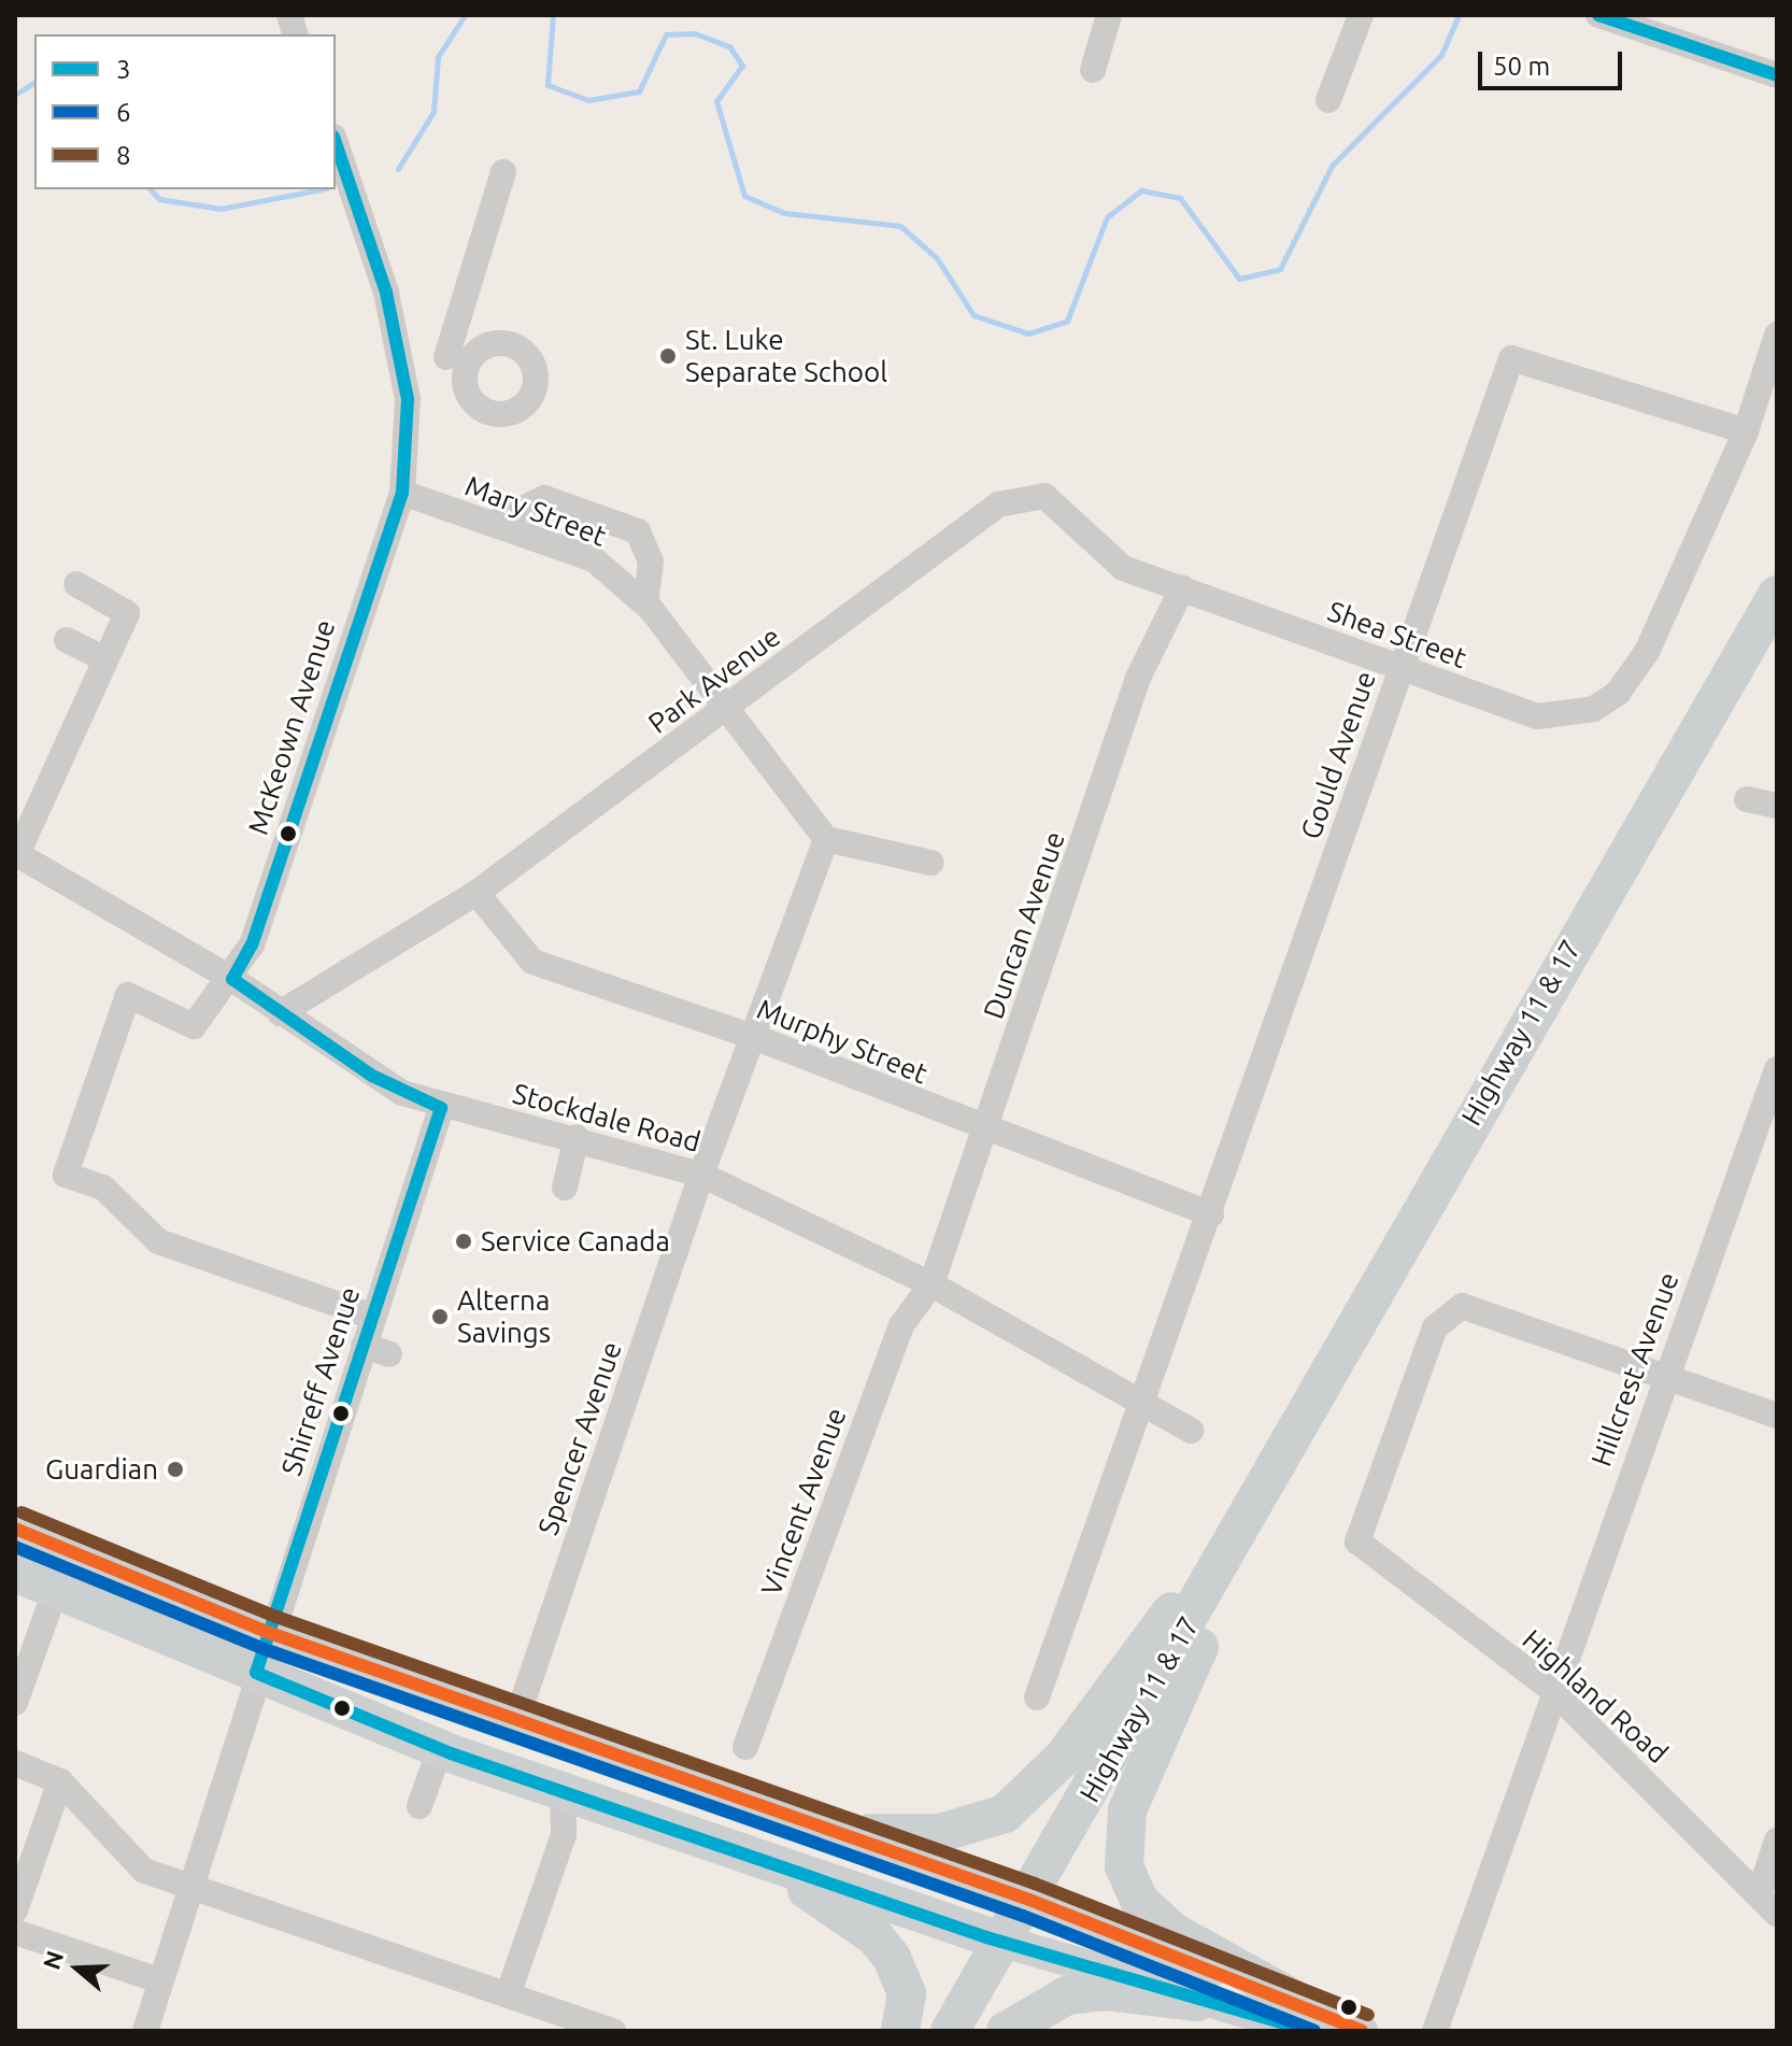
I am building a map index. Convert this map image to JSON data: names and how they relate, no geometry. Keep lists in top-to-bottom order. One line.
{"streets":{"highway":["Highway 11 & 17"],"street":["Mary Street","Shea Street","Park Avenue","McKeown Avenue","Gould Avenue","Duncan Avenue","Murphy Street","Stockdale Road","Hillcrest Avenue","Shirreff Avenue","Spencer Avenue","Vincent Avenue","Highland Road"]},"crossings":[["Mary Street","Park Avenue"],["Mary Street","McKeown Avenue"],["Mary Street","Spencer Avenue"],["Shea Street","Park Avenue"],["Shea Street","Gould Avenue"],["Shea Street","Duncan Avenue"],["Park Avenue","Duncan Avenue"],["Park Avenue","Murphy Street"],["Park Avenue","Stockdale Road"],["McKeown Avenue","Stockdale Road"],["McKeown Avenue","Shirreff Avenue"],["Gould Avenue","Murphy Street"],["Gould Avenue","Stockdale Road"],["Duncan Avenue","Murphy Street"],["Duncan Avenue","Stockdale Road"],["Duncan Avenue","Vincent Avenue"],["Murphy Street","Spencer Avenue"],["Stockdale Road","Shirreff Avenue"],["Stockdale Road","Spencer Avenue"],["Stockdale Road","Vincent Avenue"],["Hillcrest Avenue","Highland Road"]],"places":["St. Luke Separate School","Service Canada","Alterna Savings","Guardian"],"lines":["transit line 3","transit line 8","transit line 6"],"legend":["3","6","8"],"scale_bar":"50 m","north":"left"}
